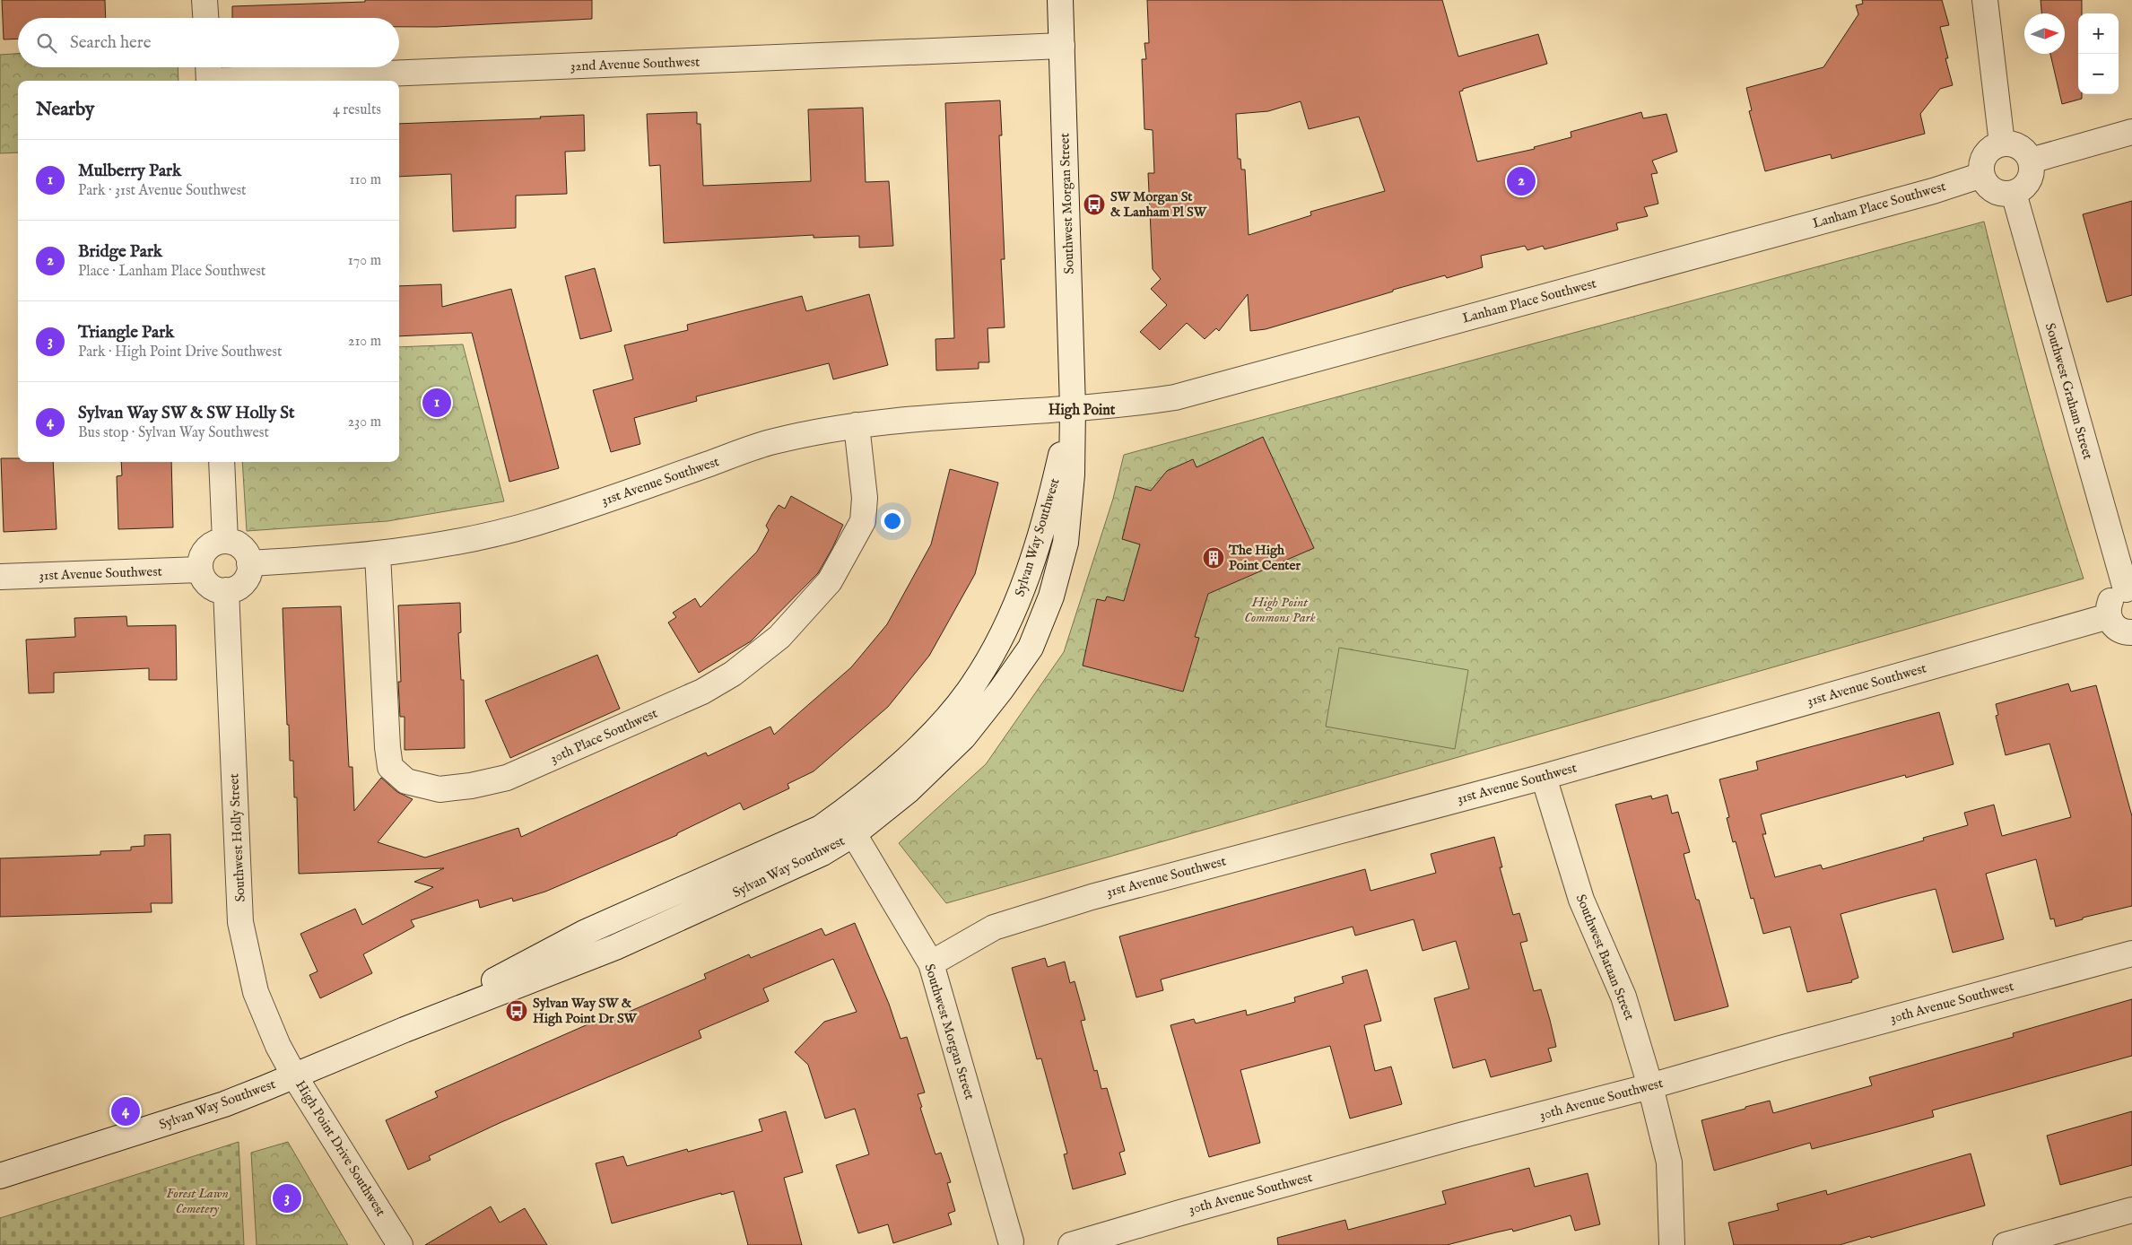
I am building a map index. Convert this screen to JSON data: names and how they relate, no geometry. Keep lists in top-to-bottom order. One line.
{"streets":{"street":["32nd Avenue Southwest","Southwest Morgan Street","Lanham Place Southwest","Southwest Graham Street","31st Avenue Southwest","Sylvan Way Southwest","30th Place Southwest","Southwest Holly Street","Southwest Bataan Street","30th Avenue Southwest","High Point Drive Southwest"]},"crossings":[["32nd Avenue Southwest","Southwest Morgan Street"],["Southwest Morgan Street","Lanham Place Southwest"],["Southwest Morgan Street","31st Avenue Southwest"],["Southwest Morgan Street","Sylvan Way Southwest"],["Lanham Place Southwest","Southwest Graham Street"],["Lanham Place Southwest","31st Avenue Southwest"],["Lanham Place Southwest","Sylvan Way Southwest"],["31st Avenue Southwest","Sylvan Way Southwest"],["31st Avenue Southwest","30th Place Southwest"],["31st Avenue Southwest","Southwest Holly Street"],["31st Avenue Southwest","Southwest Bataan Street"],["Sylvan Way Southwest","Southwest Holly Street"],["Sylvan Way Southwest","High Point Drive Southwest"],["Southwest Holly Street","High Point Drive Southwest"],["Southwest Bataan Street","30th Avenue Southwest"]],"districts":["High Point"],"parks":["High Point Commons Park","Forest Lawn Cemetery"],"places":{"bus stop":["SW Morgan St & Lanham Pl SW","Sylvan Way SW & High Point Dr SW"],"building":["The High Point Center"]},"north":"right","page":{"map_buttons":["+","−"],"search":"Search here","heading":["Nearby","4 results"],"list":[{"mark":"1","name":"Mulberry Park","note":"Park · 31st Avenue Southwest","value":"110 m"},{"mark":"2","name":"Bridge Park","note":"Place · Lanham Place Southwest","value":"170 m"},{"mark":"3","name":"Triangle Park","note":"Park · High Point Drive Southwest","value":"210 m"},{"mark":"4","name":"Sylvan Way SW & SW Holly St","note":"Bus stop · Sylvan Way Southwest","value":"230 m"}],"pins":["2","1","4","3"]}}
